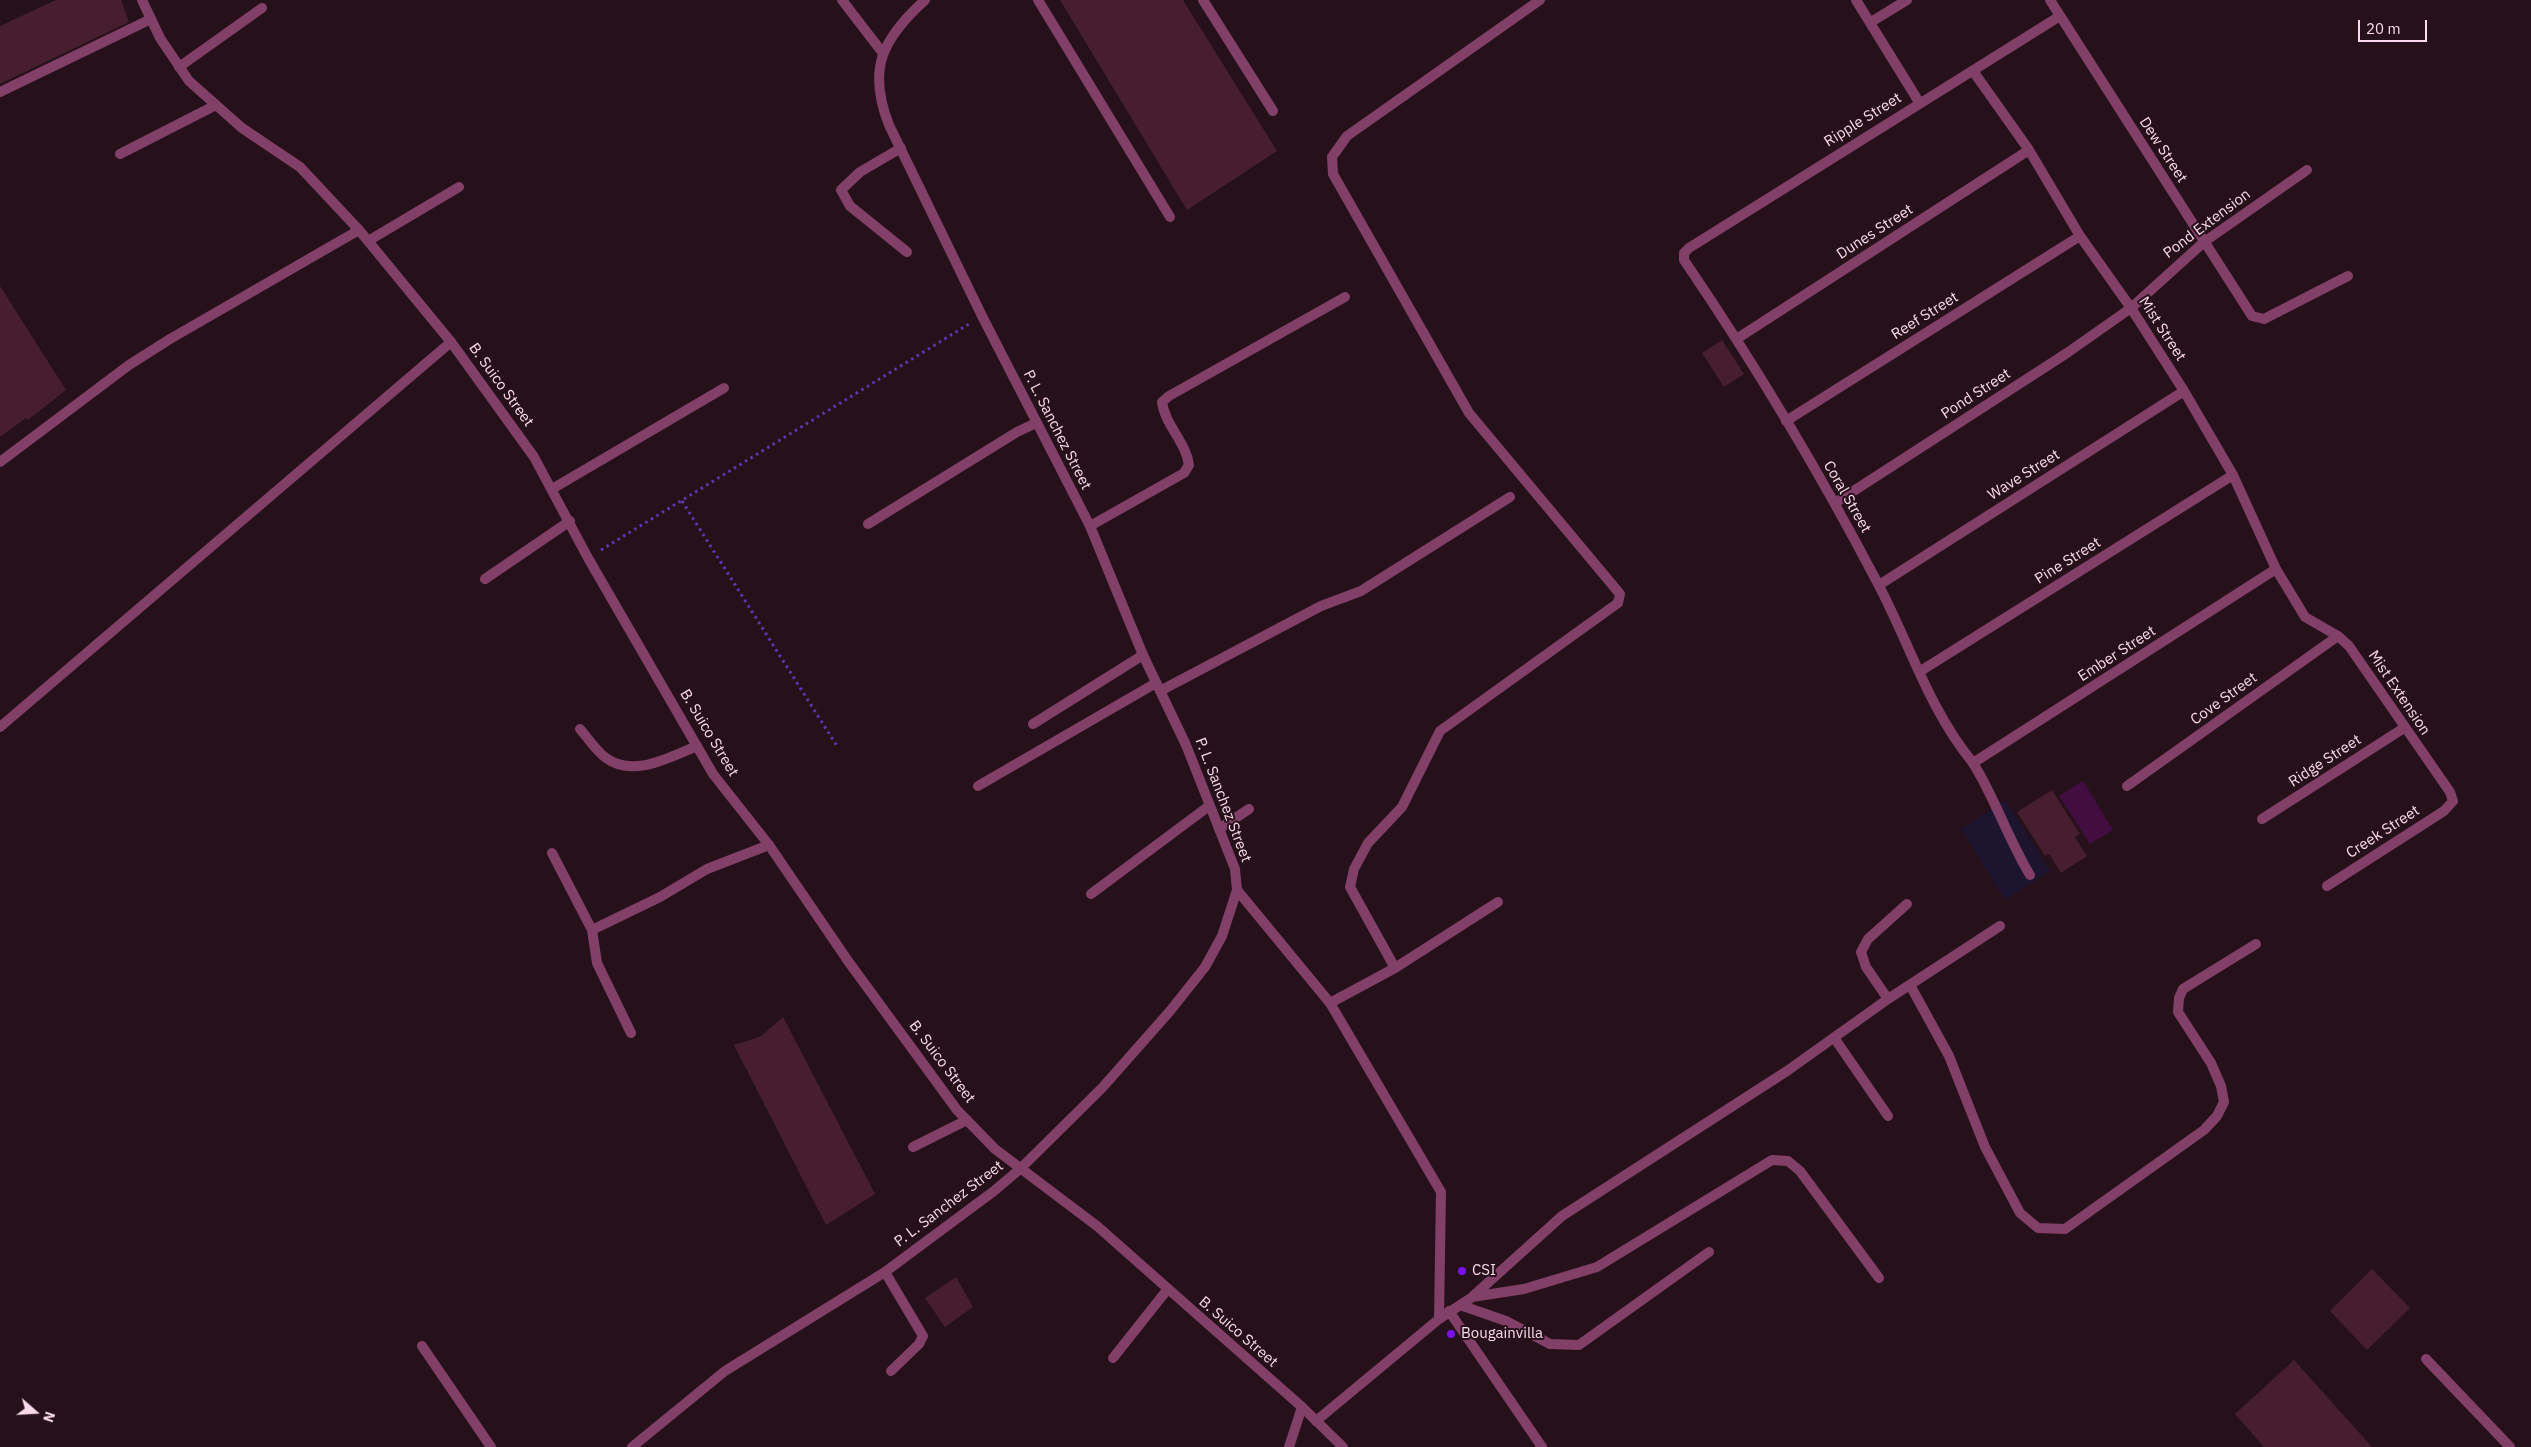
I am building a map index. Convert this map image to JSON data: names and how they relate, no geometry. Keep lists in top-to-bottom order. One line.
{"streets":{"street":["Ripple Street","Dew Street","Pond Extension","Dunes Street","Reef Street","Mist Street","B. Suico Street","Pond Street","P. L. Sanchez Street","Wave Street","Coral Street","Pine Street","Ember Street","Mist Extension","Cove Street","Ridge Street","Creek Street"]},"crossings":[["Ripple Street","Dew Street"],["Ripple Street","Mist Street"],["Ripple Street","Coral Street"],["Dew Street","Pond Extension"],["Pond Extension","Mist Street"],["Pond Extension","Pond Street"],["Dunes Street","Mist Street"],["Dunes Street","Coral Street"],["Reef Street","Mist Street"],["Reef Street","Coral Street"],["Mist Street","Pond Street"],["Mist Street","Wave Street"],["Mist Street","Pine Street"],["Mist Street","Ember Street"],["Mist Street","Mist Extension"],["B. Suico Street","P. L. Sanchez Street"],["Pond Street","Coral Street"],["Wave Street","Coral Street"],["Coral Street","Pine Street"],["Coral Street","Ember Street"],["Mist Extension","Cove Street"],["Mist Extension","Ridge Street"],["Mist Extension","Creek Street"]],"places":["CSI","Bougainvilla"],"scale_bar":"20 m","north":"right"}
